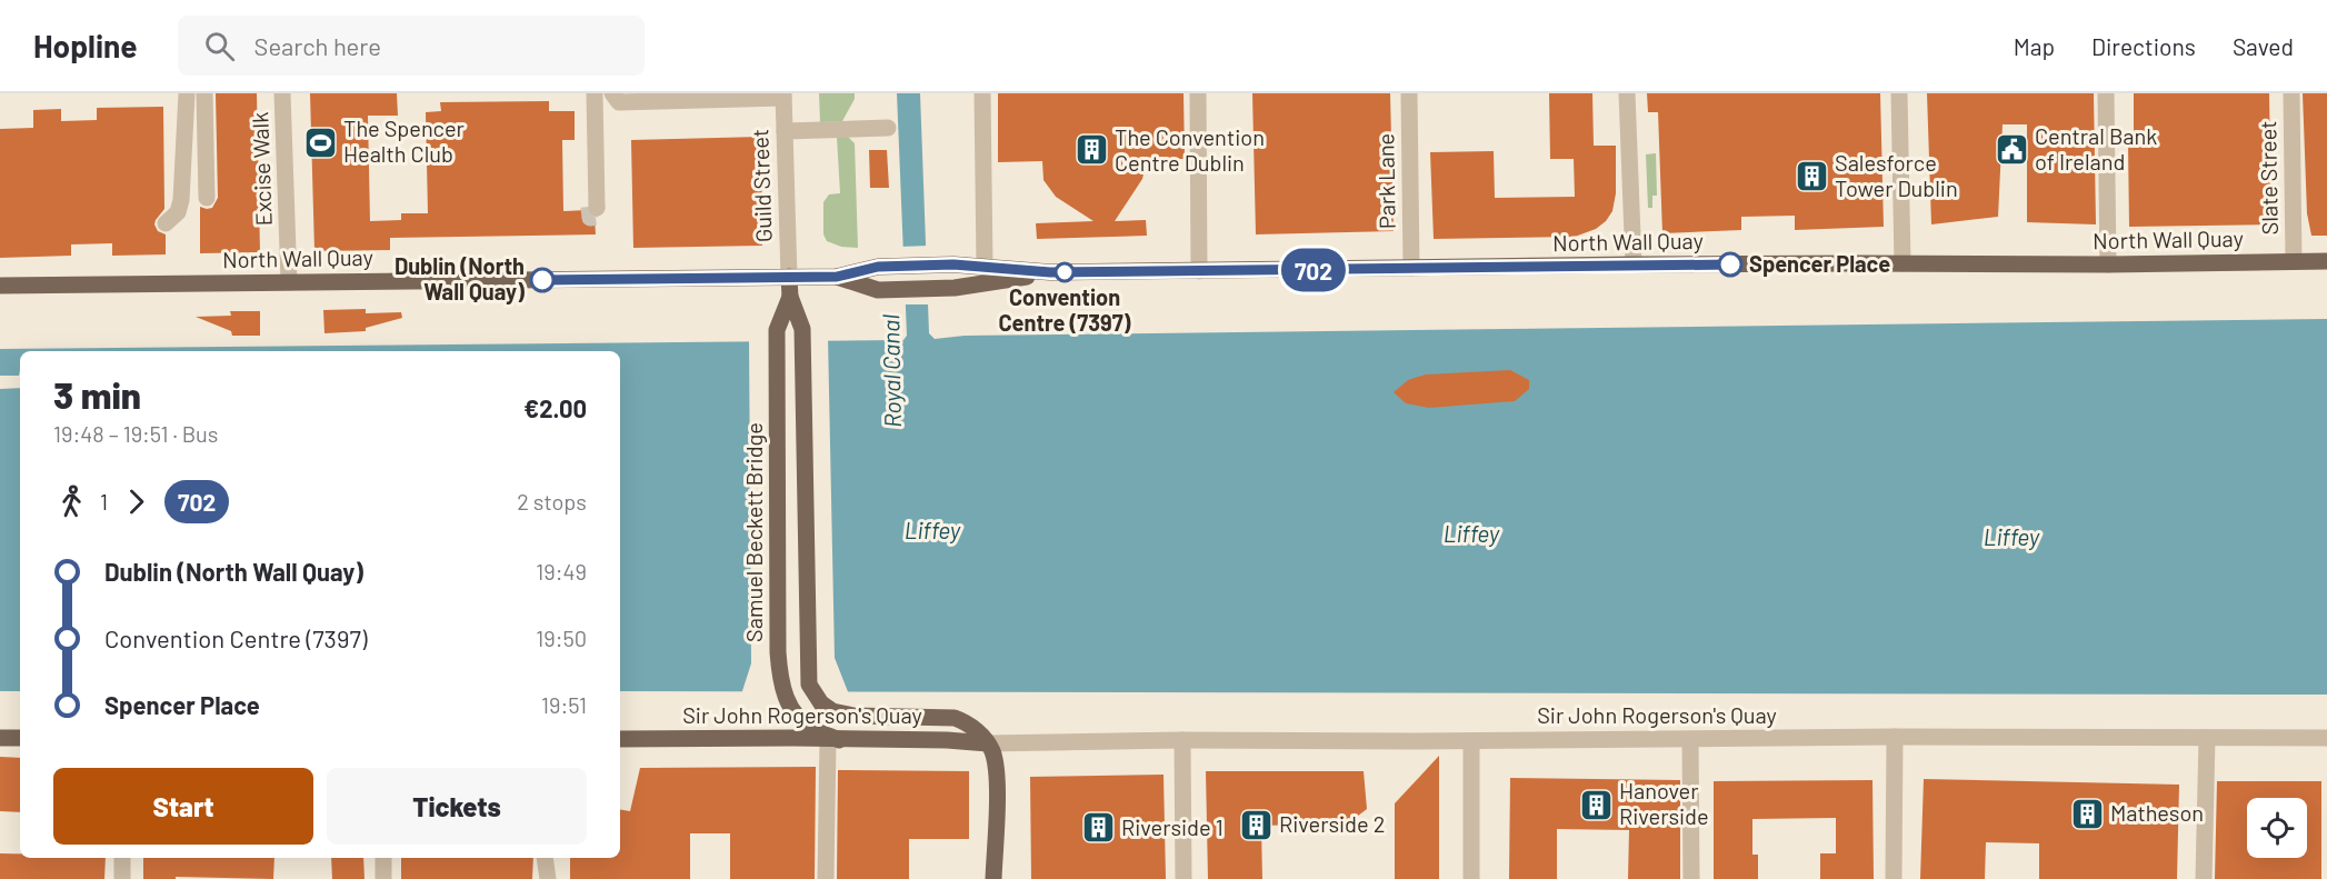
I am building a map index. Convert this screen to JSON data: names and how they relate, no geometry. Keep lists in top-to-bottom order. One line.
{"streets":{"main road":["North Wall Quay","Samuel Beckett Bridge","Sir John Rogerson's Quay"],"street":["Excise Walk","Slate Street","Park Lane","Guild Street"]},"crossings":[["Excise Walk","North Wall Quay"],["Slate Street","North Wall Quay"],["Park Lane","North Wall Quay"],["Guild Street","North Wall Quay"],["Guild Street","Samuel Beckett Bridge"],["North Wall Quay","Samuel Beckett Bridge"],["Samuel Beckett Bridge","Sir John Rogerson's Quay"]],"water":["Royal Canal","Liffey"],"places":{"sports":["The Spencer Health Club"],"public building":["Central Bank of Ireland"],"building":["The Convention Centre Dublin","Salesforce Tower Dublin","Hanover Riverside","Matheson","Riverside 2","Riverside 1"],"other":["Spencer Place","Convention Centre (7397)","Dublin (North Wall Quay)"]},"lines":["bus line 702"],"page":{"header":"Hopline","search":"Search here","nav":["Map","Directions","Saved"],"on_map":"702","heading":["3 min","19:48 – 19:51 · Bus","€2.00"],"legs":["1","702","2 stops"],"list":[{"name":"Dublin (North Wall Quay)","value":"19:49"},{"name":"Convention Centre (7397)","value":"19:50"},{"name":"Spencer Place","value":"19:51"}],"buttons":["Start","Tickets"]}}
